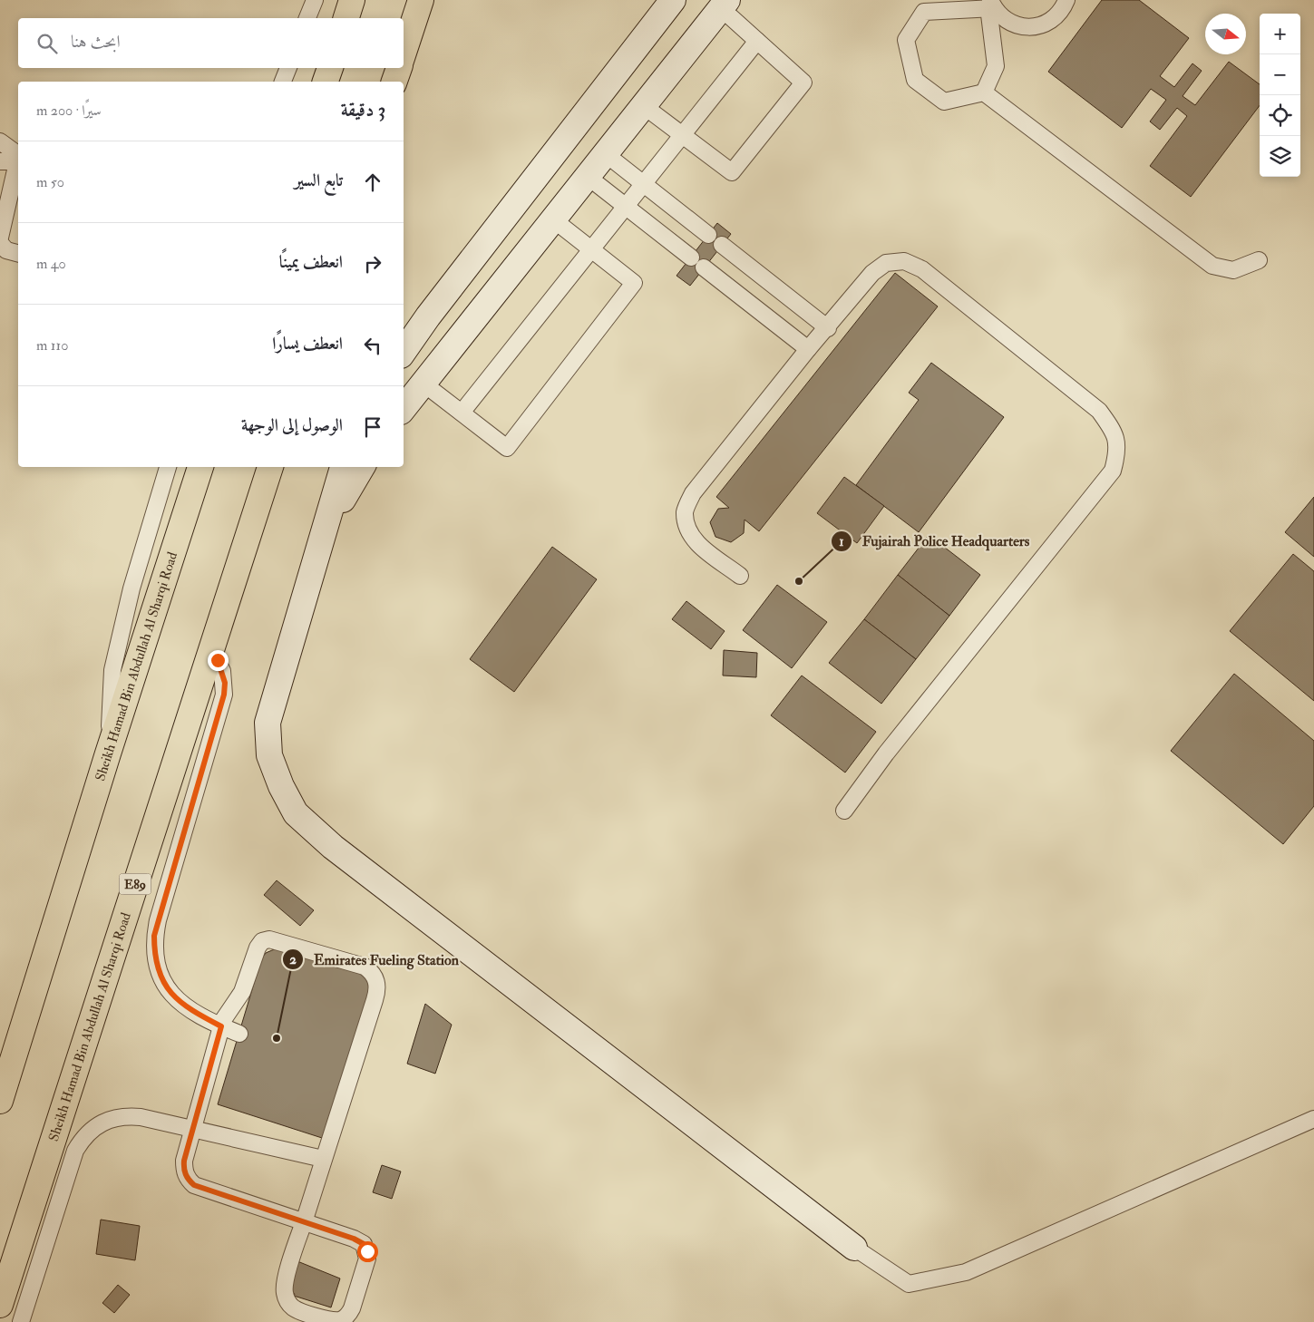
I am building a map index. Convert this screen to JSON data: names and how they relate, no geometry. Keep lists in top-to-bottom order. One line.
{"streets":{"highway":["Sheikh Hamad Bin Abdullah Al Sharqi Road","E89"]},"places":["Fujairah Police Headquarters","Emirates Fueling Station"],"north":"right","page":{"map_buttons":["+","−"],"search":"ابحث هنا","heading":["3 دقيقة","سيرًا · 200 m"],"list":[["تابع السير","50 m"],["انعطف يمينًا","40 m"],["انعطف يسارًا","110 m"],"الوصول إلى الوجهة"]}}
